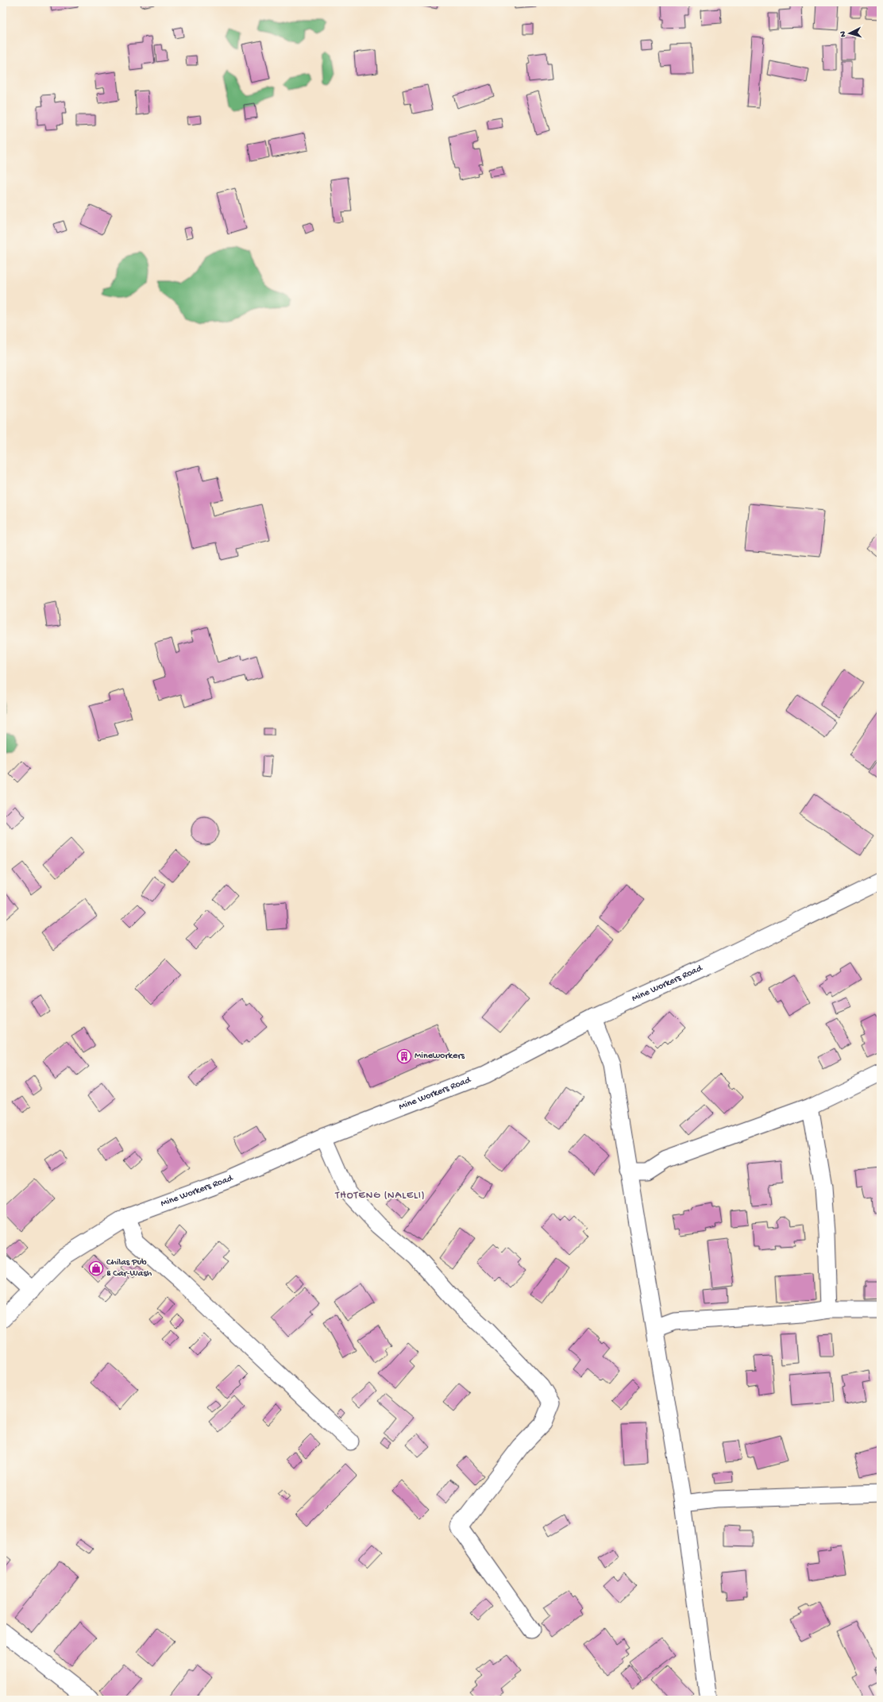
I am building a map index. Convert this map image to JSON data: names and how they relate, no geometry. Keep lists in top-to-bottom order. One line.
{"streets":{"street":["Mine Workers Road"]},"districts":["THOTENG (NALELI)"],"places":{"building":["Mineworkers"],"shop":["Chilas Pub & Car-Wash"]},"north":"left"}
